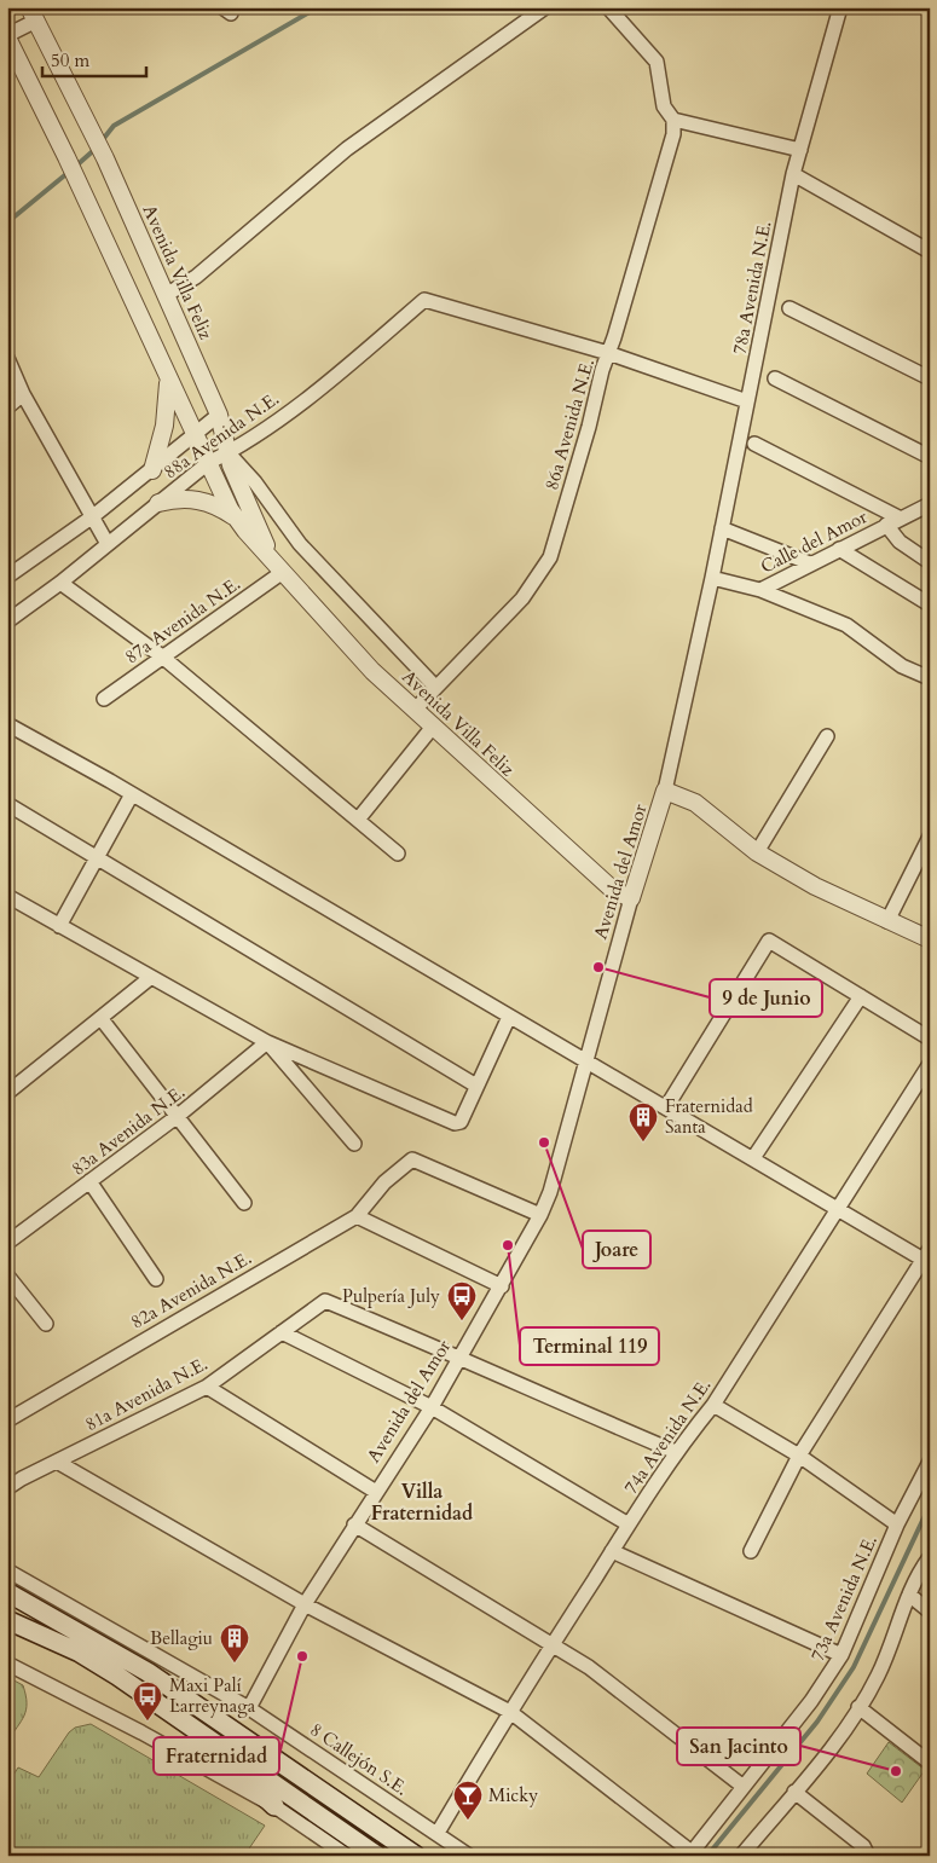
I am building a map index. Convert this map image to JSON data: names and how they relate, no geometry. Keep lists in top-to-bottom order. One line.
{"streets":{"street":["Avenida Villa Feliz","78a Avenida N.E.","86a Avenida N.E.","88a Avenida N.E.","Calle del Amor","87a Avenida N.E.","Avenida del Amor","83a Avenida N.E.","82a Avenida N.E.","81a Avenida N.E.","74a Avenida N.E.","73a Avenida N.E.","8 Callejón S.E."]},"crossings":[["Avenida Villa Feliz","86a Avenida N.E."],["Avenida Villa Feliz","88a Avenida N.E."],["Avenida Villa Feliz","87a Avenida N.E."],["Avenida Villa Feliz","Avenida del Amor"],["78a Avenida N.E.","Calle del Amor"],["78a Avenida N.E.","Avenida del Amor"],["86a Avenida N.E.","88a Avenida N.E."],["Calle del Amor","Avenida del Amor"],["Avenida del Amor","82a Avenida N.E."],["Avenida del Amor","81a Avenida N.E."],["Avenida del Amor","8 Callejón S.E."],["74a Avenida N.E.","8 Callejón S.E."]],"districts":["Villa Fraternidad"],"places":{"other":["9 de Junio","Joare","Terminal 119","Fraternidad","San Jacinto"],"building":["Fraternidad Santa","Bellagiu"],"bus stop":["Pulpería July","Maxi Palí Larreynaga"],"bar":["Micky"]},"scale_bar":"50 m"}
